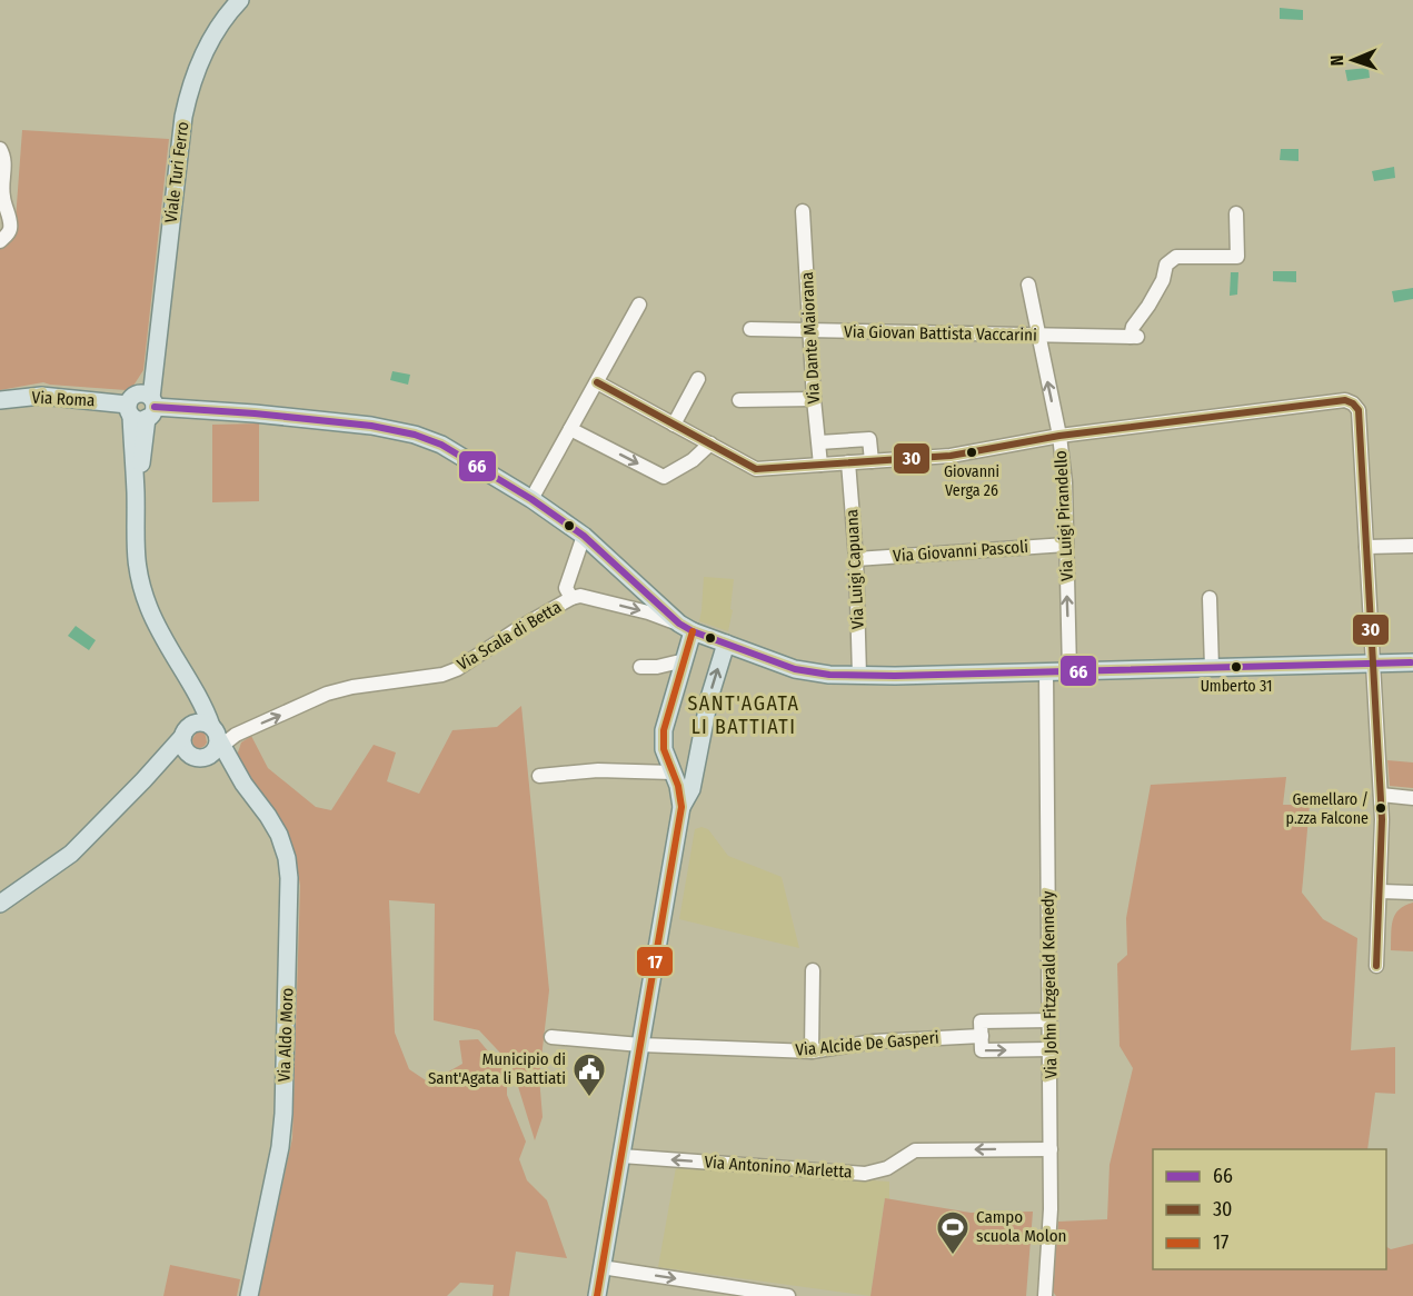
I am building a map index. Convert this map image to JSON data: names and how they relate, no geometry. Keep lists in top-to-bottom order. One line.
{"streets":{"main road":["Viale Turi Ferro","Via Roma","Via Aldo Moro"],"street":["Via Giovan Battista Vaccarini","Via Dante Maiorana","Via Luigi Pirandello","Via Giovanni Pascoli","Via Luigi Capuana","Via Scala di Betta","Via John Fitzgerald Kennedy","Via Alcide De Gasperi","Via Antonino Marletta"]},"crossings":[["Viale Turi Ferro","Via Roma"],["Viale Turi Ferro","Via Scala di Betta"],["Via Giovan Battista Vaccarini","Via Dante Maiorana"],["Via Giovan Battista Vaccarini","Via Luigi Pirandello"],["Via Luigi Pirandello","Via Giovanni Pascoli"],["Via Giovanni Pascoli","Via Luigi Capuana"],["Via John Fitzgerald Kennedy","Via Antonino Marletta"]],"one_way":["Via Luigi Pirandello","Via Scala di Betta","Via Antonino Marletta"],"districts":["SANT'AGATA LI BATTIATI"],"places":{"other":["Giovanni Verga 26","Umberto 31","Gemellaro / p.zza Falcone"],"public building":["Municipio di Sant'Agata li Battiati"],"sports":["Campo scuola Molon"]},"lines":["transit line 30","transit line 66","transit line 17"],"legend":["66","30","17"],"north":"left"}
